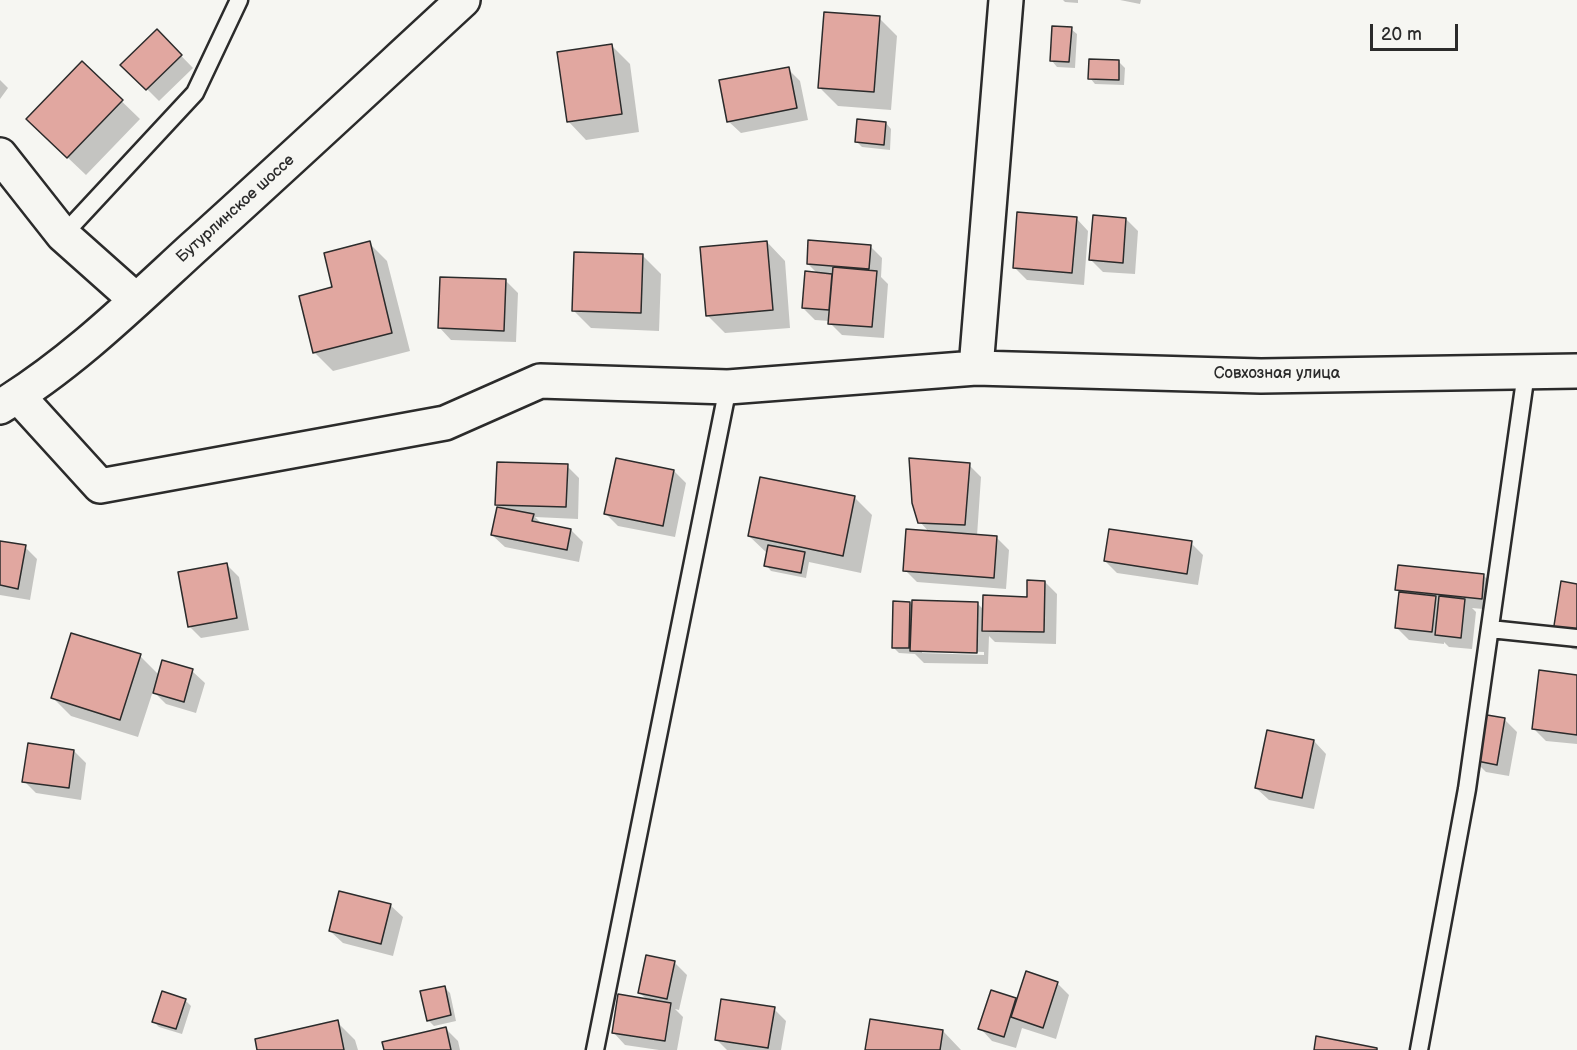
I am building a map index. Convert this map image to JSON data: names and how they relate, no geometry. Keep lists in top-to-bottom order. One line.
{"streets":{"street":["Бутурлинское шоссе","Совхозная улица"]},"crossings":[["Бутурлинское шоссе","Совхозная улица"]],"scale_bar":"20 m"}
